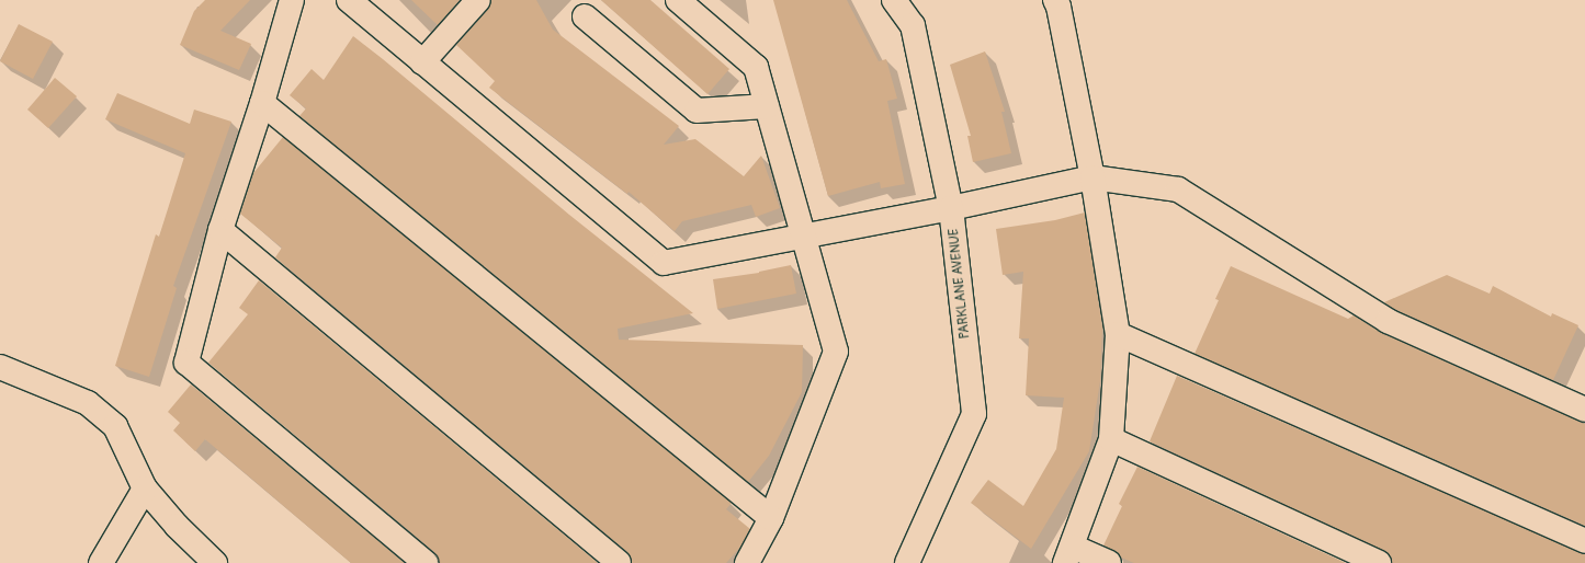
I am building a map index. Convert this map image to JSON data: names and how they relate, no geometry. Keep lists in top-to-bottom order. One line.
{"streets":{"street":["PARKLANE AVENUE"]}}
